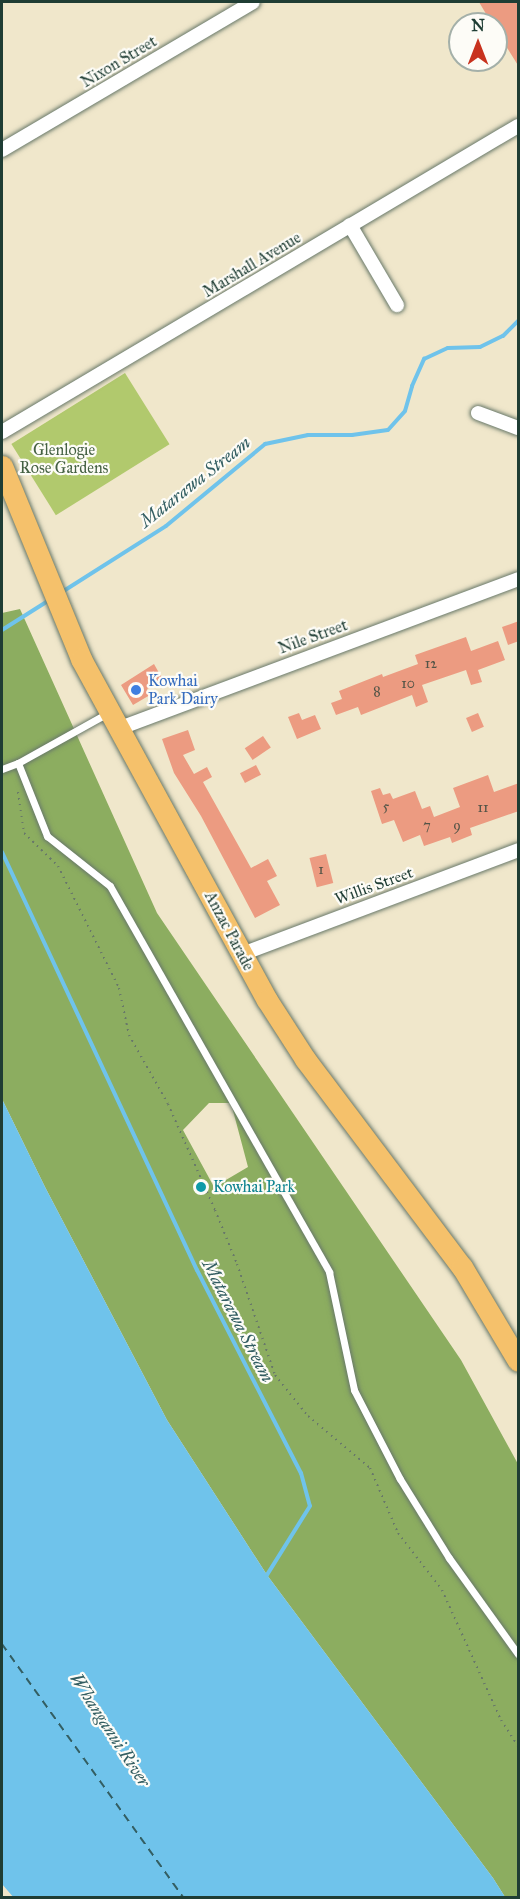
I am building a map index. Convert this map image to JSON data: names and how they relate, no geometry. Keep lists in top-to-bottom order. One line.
{"streets":{"main road":["Anzac Parade"],"street":["Nixon Street","Marshall Avenue","Nile Street","Willis Street"]},"crossings":[["Nile Street","Anzac Parade"],["Willis Street","Anzac Parade"]],"water":["Matarawa Stream","Whanganui River"],"parks":["Glenlogie Rose Gardens"],"places":["Kowhai Park Dairy","Kowhai Park"],"house_numbers":["12","10","8","5","11","7","9","1"],"north":"top"}
